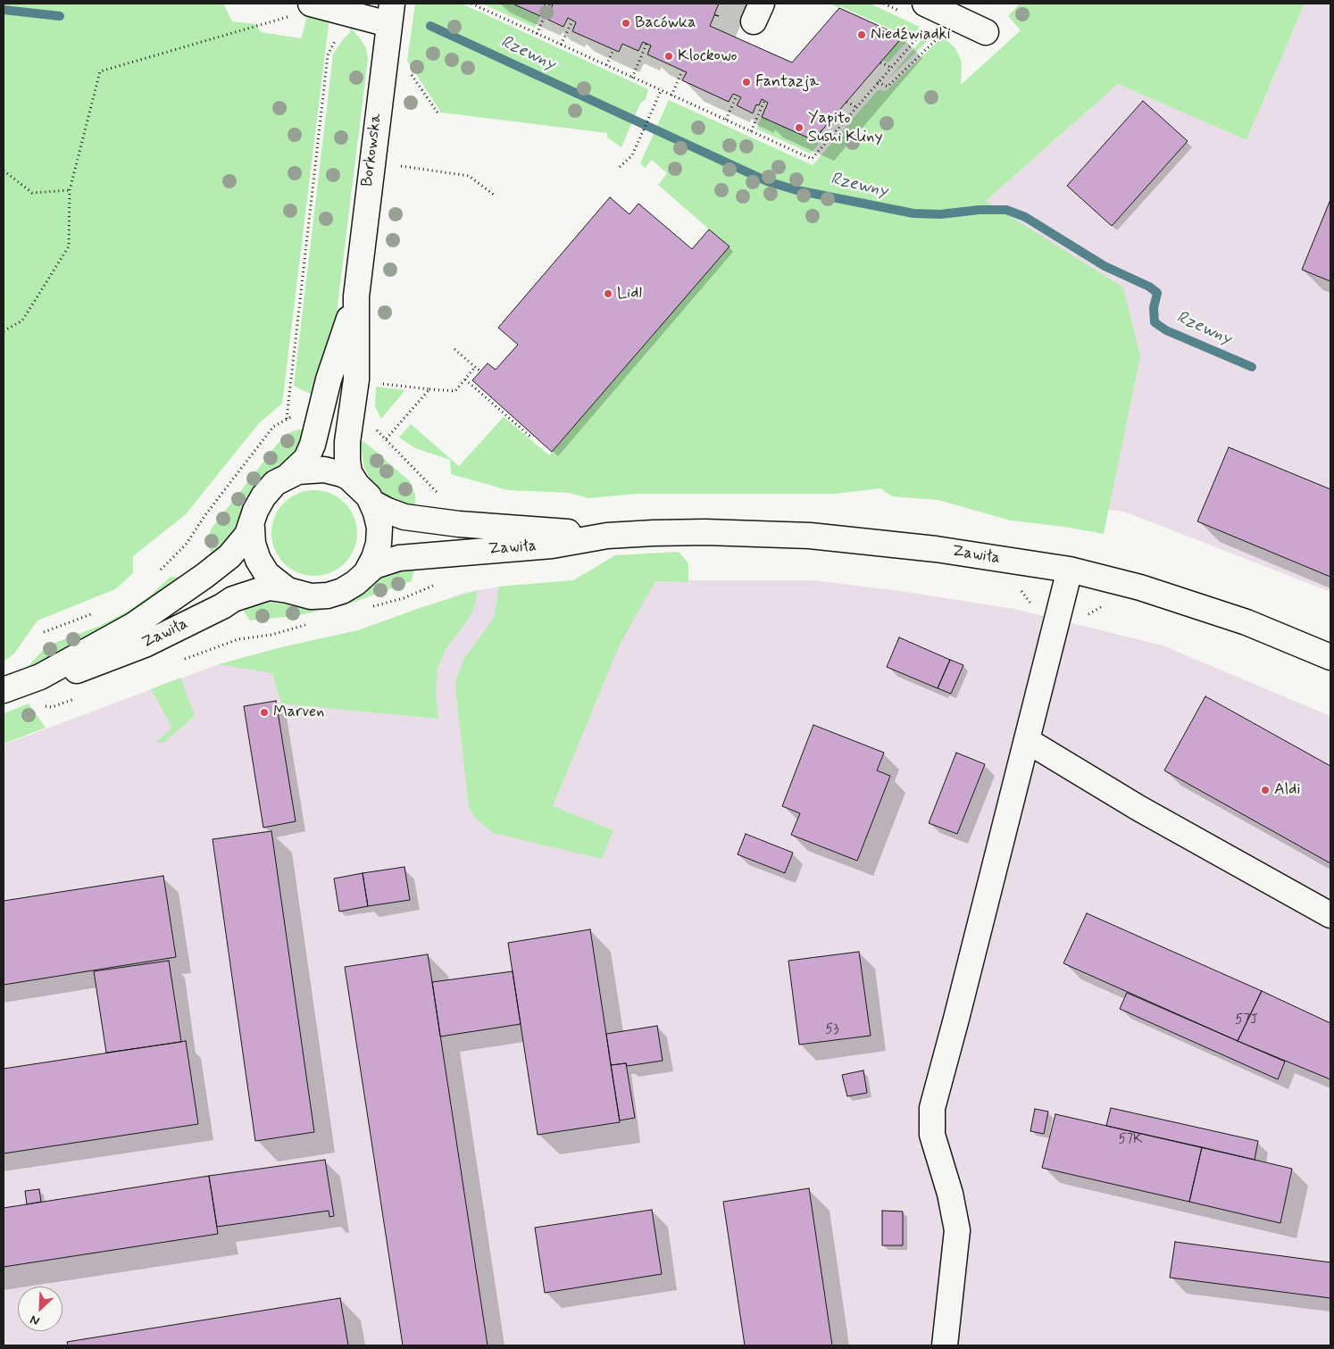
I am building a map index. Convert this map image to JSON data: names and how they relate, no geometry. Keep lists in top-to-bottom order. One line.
{"streets":{"street":["Borkowska","Zawiła"]},"crossings":[["Borkowska","Zawiła"]],"water":["Rzewny"],"places":["Bacówka","Niedźwiadki","Klockowo","Fantazja","Yapito Sushi Kliny","Lidl","Marven","Aldi"],"house_numbers":["57J","53","57K"],"north":"bottom left"}
